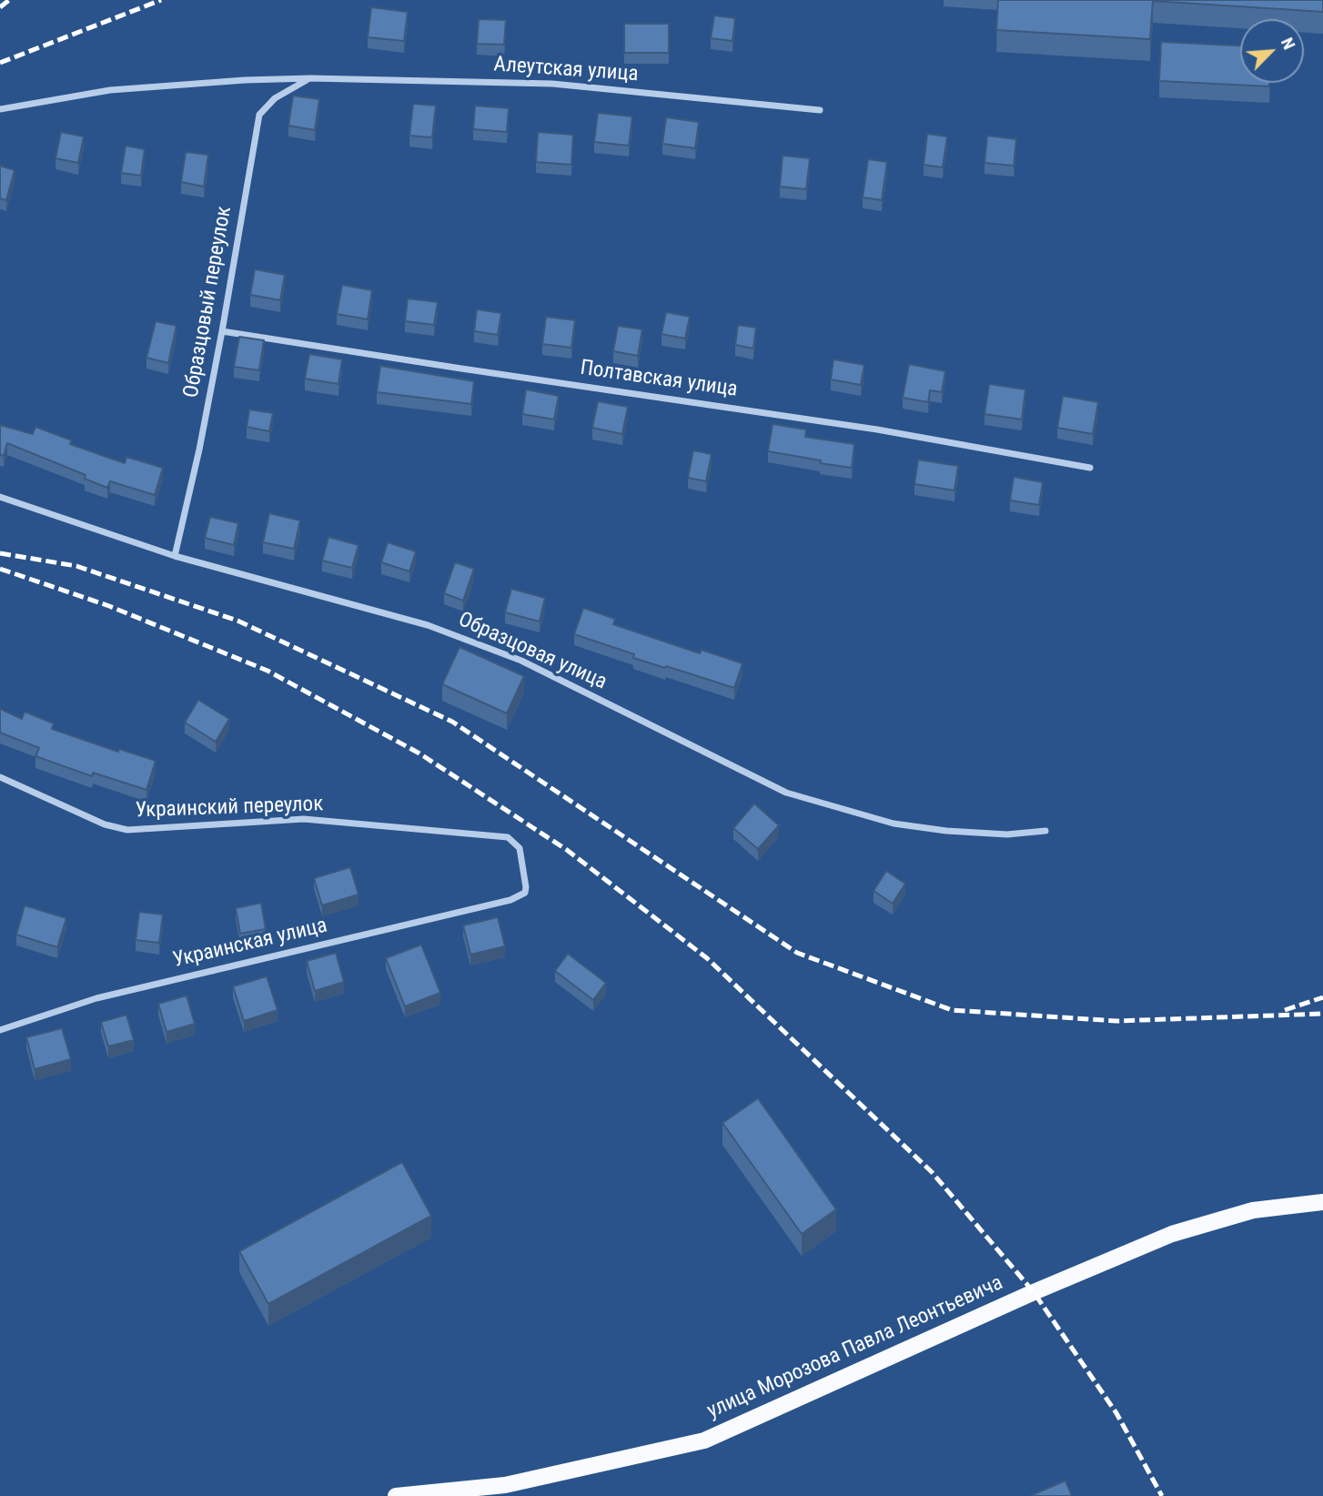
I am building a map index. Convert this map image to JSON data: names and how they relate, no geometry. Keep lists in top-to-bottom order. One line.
{"streets":{"main road":["улица Морозова Павла Леонтьевича"],"street":["Алеутская улица","Образцовый переулок","Полтавская улица","Образцовая улица","Украинский переулок","Украинская улица"]},"crossings":[["Алеутская улица","Образцовый переулок"],["Образцовый переулок","Полтавская улица"],["Образцовый переулок","Образцовая улица"],["Украинский переулок","Украинская улица"]],"north":"top right"}
